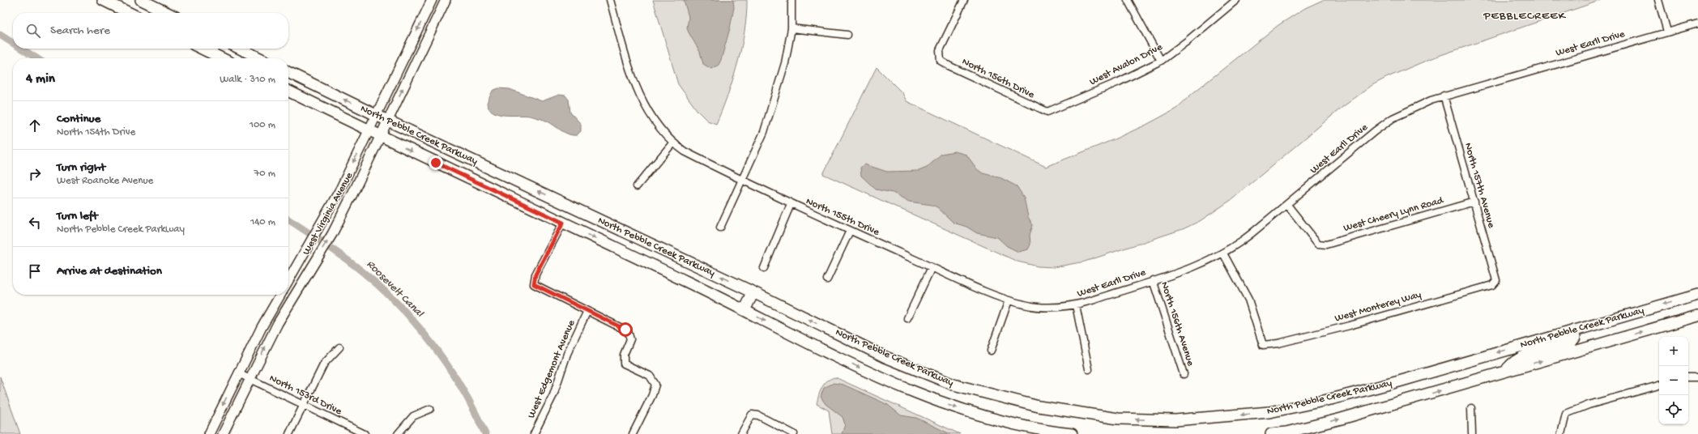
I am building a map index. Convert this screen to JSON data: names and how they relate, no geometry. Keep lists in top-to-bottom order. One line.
{"streets":{"main road":["North Pebble Creek Parkway","West Virginia Avenue"],"street":["West Earll Drive","West Avalon Drive","North 156th Drive","North 157th Avenue","West Cheery Lynn Road","North 155th Drive","West Monterey Way","North 156th Avenue","West Edgemont Avenue","North 153rd Drive"]},"crossings":[["West Earll Drive","North 157th Avenue"],["West Earll Drive","West Cheery Lynn Road"],["West Earll Drive","North 155th Drive"],["West Earll Drive","West Monterey Way"],["West Earll Drive","North 156th Avenue"],["West Avalon Drive","North 156th Drive"],["North Pebble Creek Parkway","West Virginia Avenue"],["North 157th Avenue","West Cheery Lynn Road"],["North 157th Avenue","West Monterey Way"],["West Virginia Avenue","North 153rd Drive"]],"districts":["PEBBLECREEK"],"water":["Roosevelt Canal"],"page":{"search":"Search here","heading":["4 min","Walk · 310 m"],"list":[["Continue","North 154th Drive","100 m"],["Turn right","West Roanoke Avenue","70 m"],["Turn left","North Pebble Creek Parkway","140 m"],"Arrive at destination"],"map_buttons":["+","−"]}}
